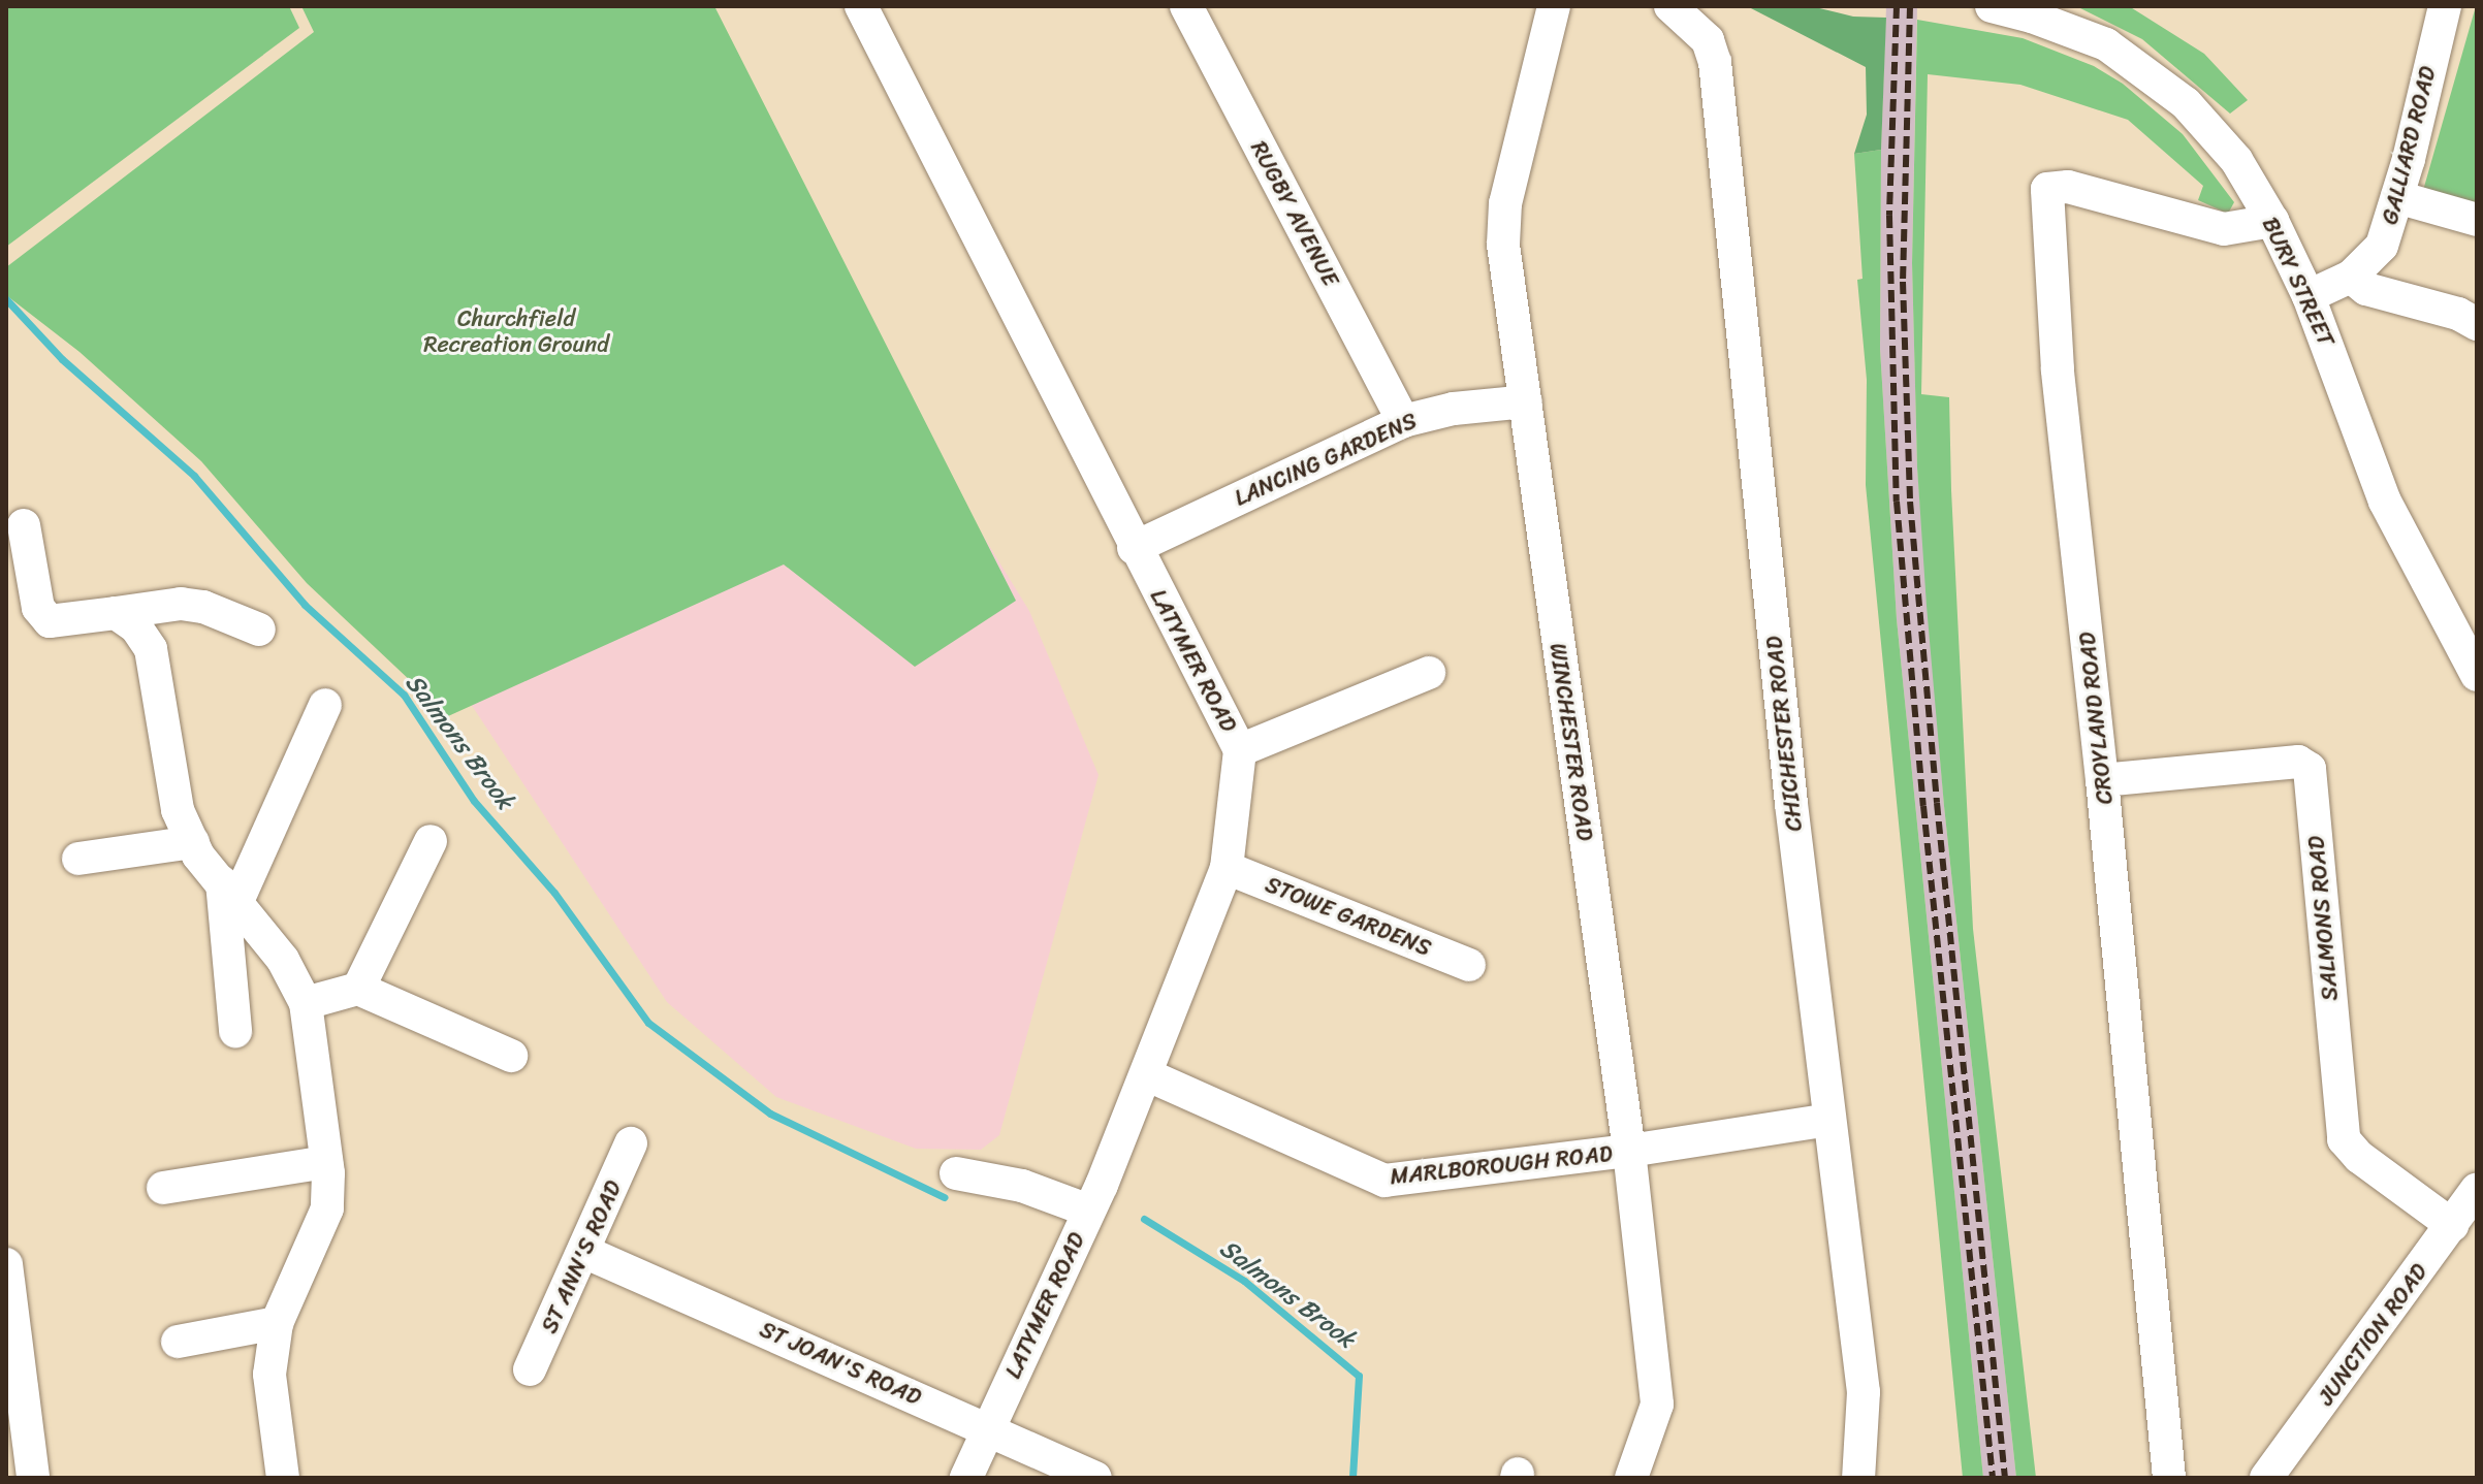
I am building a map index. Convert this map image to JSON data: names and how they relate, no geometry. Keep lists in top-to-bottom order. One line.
{"streets":{"street":["GALLIARD ROAD","RUGBY AVENUE","BURY STREET","LANCING GARDENS","LATYMER ROAD","CROYLAND ROAD","CHICHESTER ROAD","WINCHESTER ROAD","STOWE GARDENS","SALMONS ROAD","MARLBOROUGH ROAD","ST ANN'S ROAD","JUNCTION ROAD","ST JOAN'S ROAD"]},"crossings":[["GALLIARD ROAD","BURY STREET"],["RUGBY AVENUE","LANCING GARDENS"],["BURY STREET","CROYLAND ROAD"],["LANCING GARDENS","LATYMER ROAD"],["LANCING GARDENS","WINCHESTER ROAD"],["LATYMER ROAD","STOWE GARDENS"],["LATYMER ROAD","MARLBOROUGH ROAD"],["LATYMER ROAD","ST JOAN'S ROAD"],["CROYLAND ROAD","SALMONS ROAD"],["CHICHESTER ROAD","MARLBOROUGH ROAD"],["WINCHESTER ROAD","MARLBOROUGH ROAD"],["SALMONS ROAD","JUNCTION ROAD"],["ST ANN'S ROAD","ST JOAN'S ROAD"]],"water":["Salmons Brook"],"parks":["Churchfield Recreation Ground"]}
